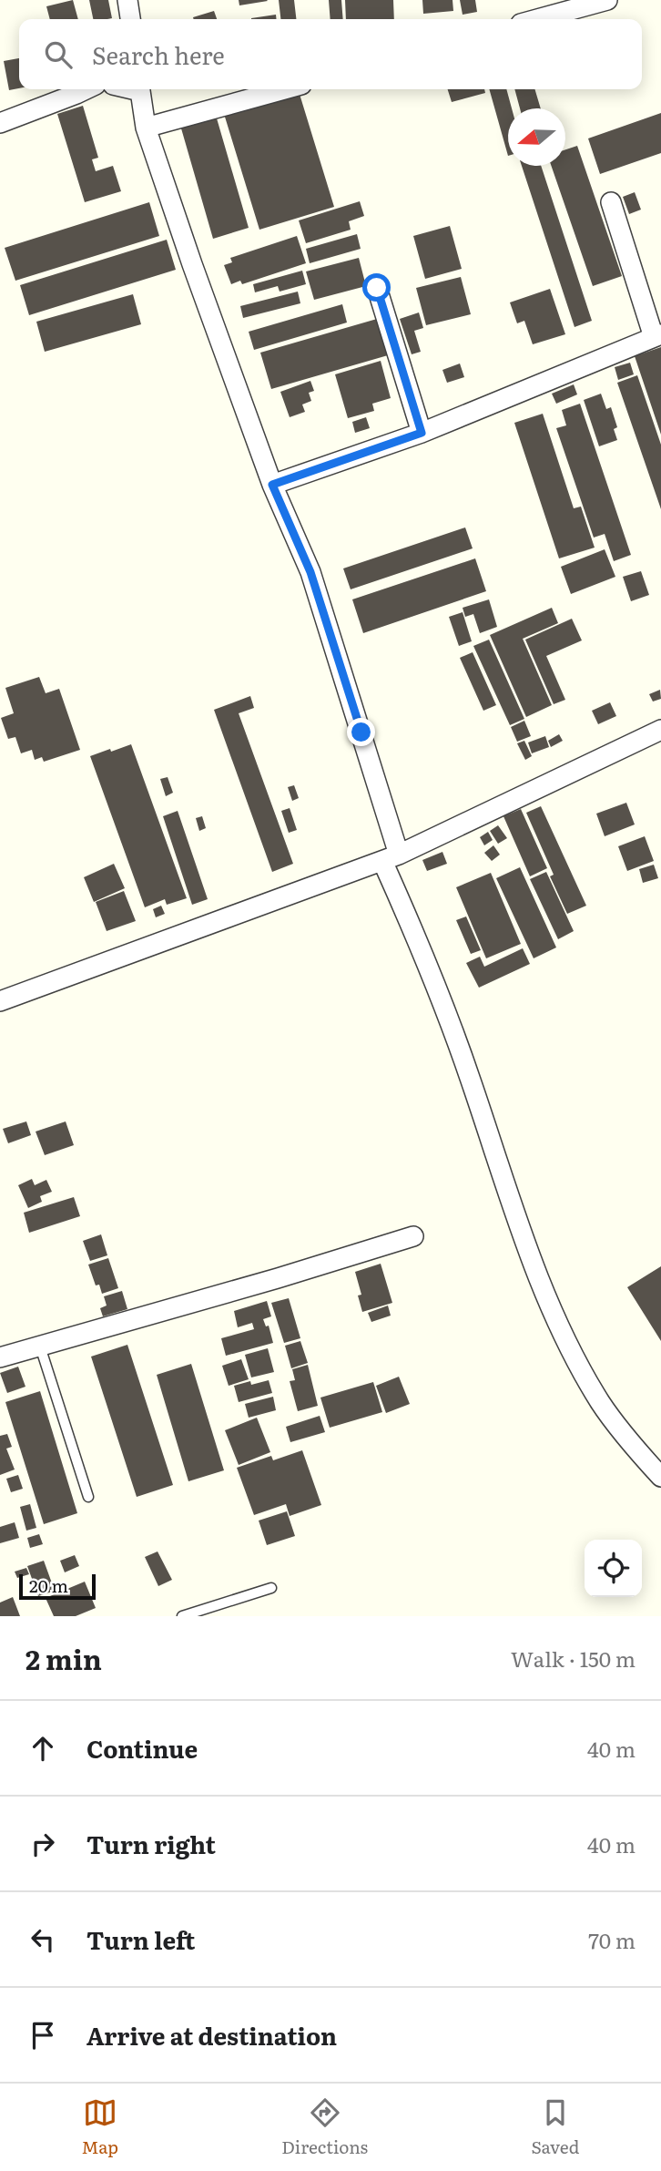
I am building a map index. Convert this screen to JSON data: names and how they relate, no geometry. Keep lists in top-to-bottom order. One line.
{"scale_bar":"20 m","north":"left","page":{"search":"Search here","scale":"20 m","heading":["2 min","Walk · 150 m"],"list":[["Continue","40 m"],["Turn right","40 m"],["Turn left","70 m"],"Arrive at destination"],"nav":["Map","Directions","Saved"]}}
